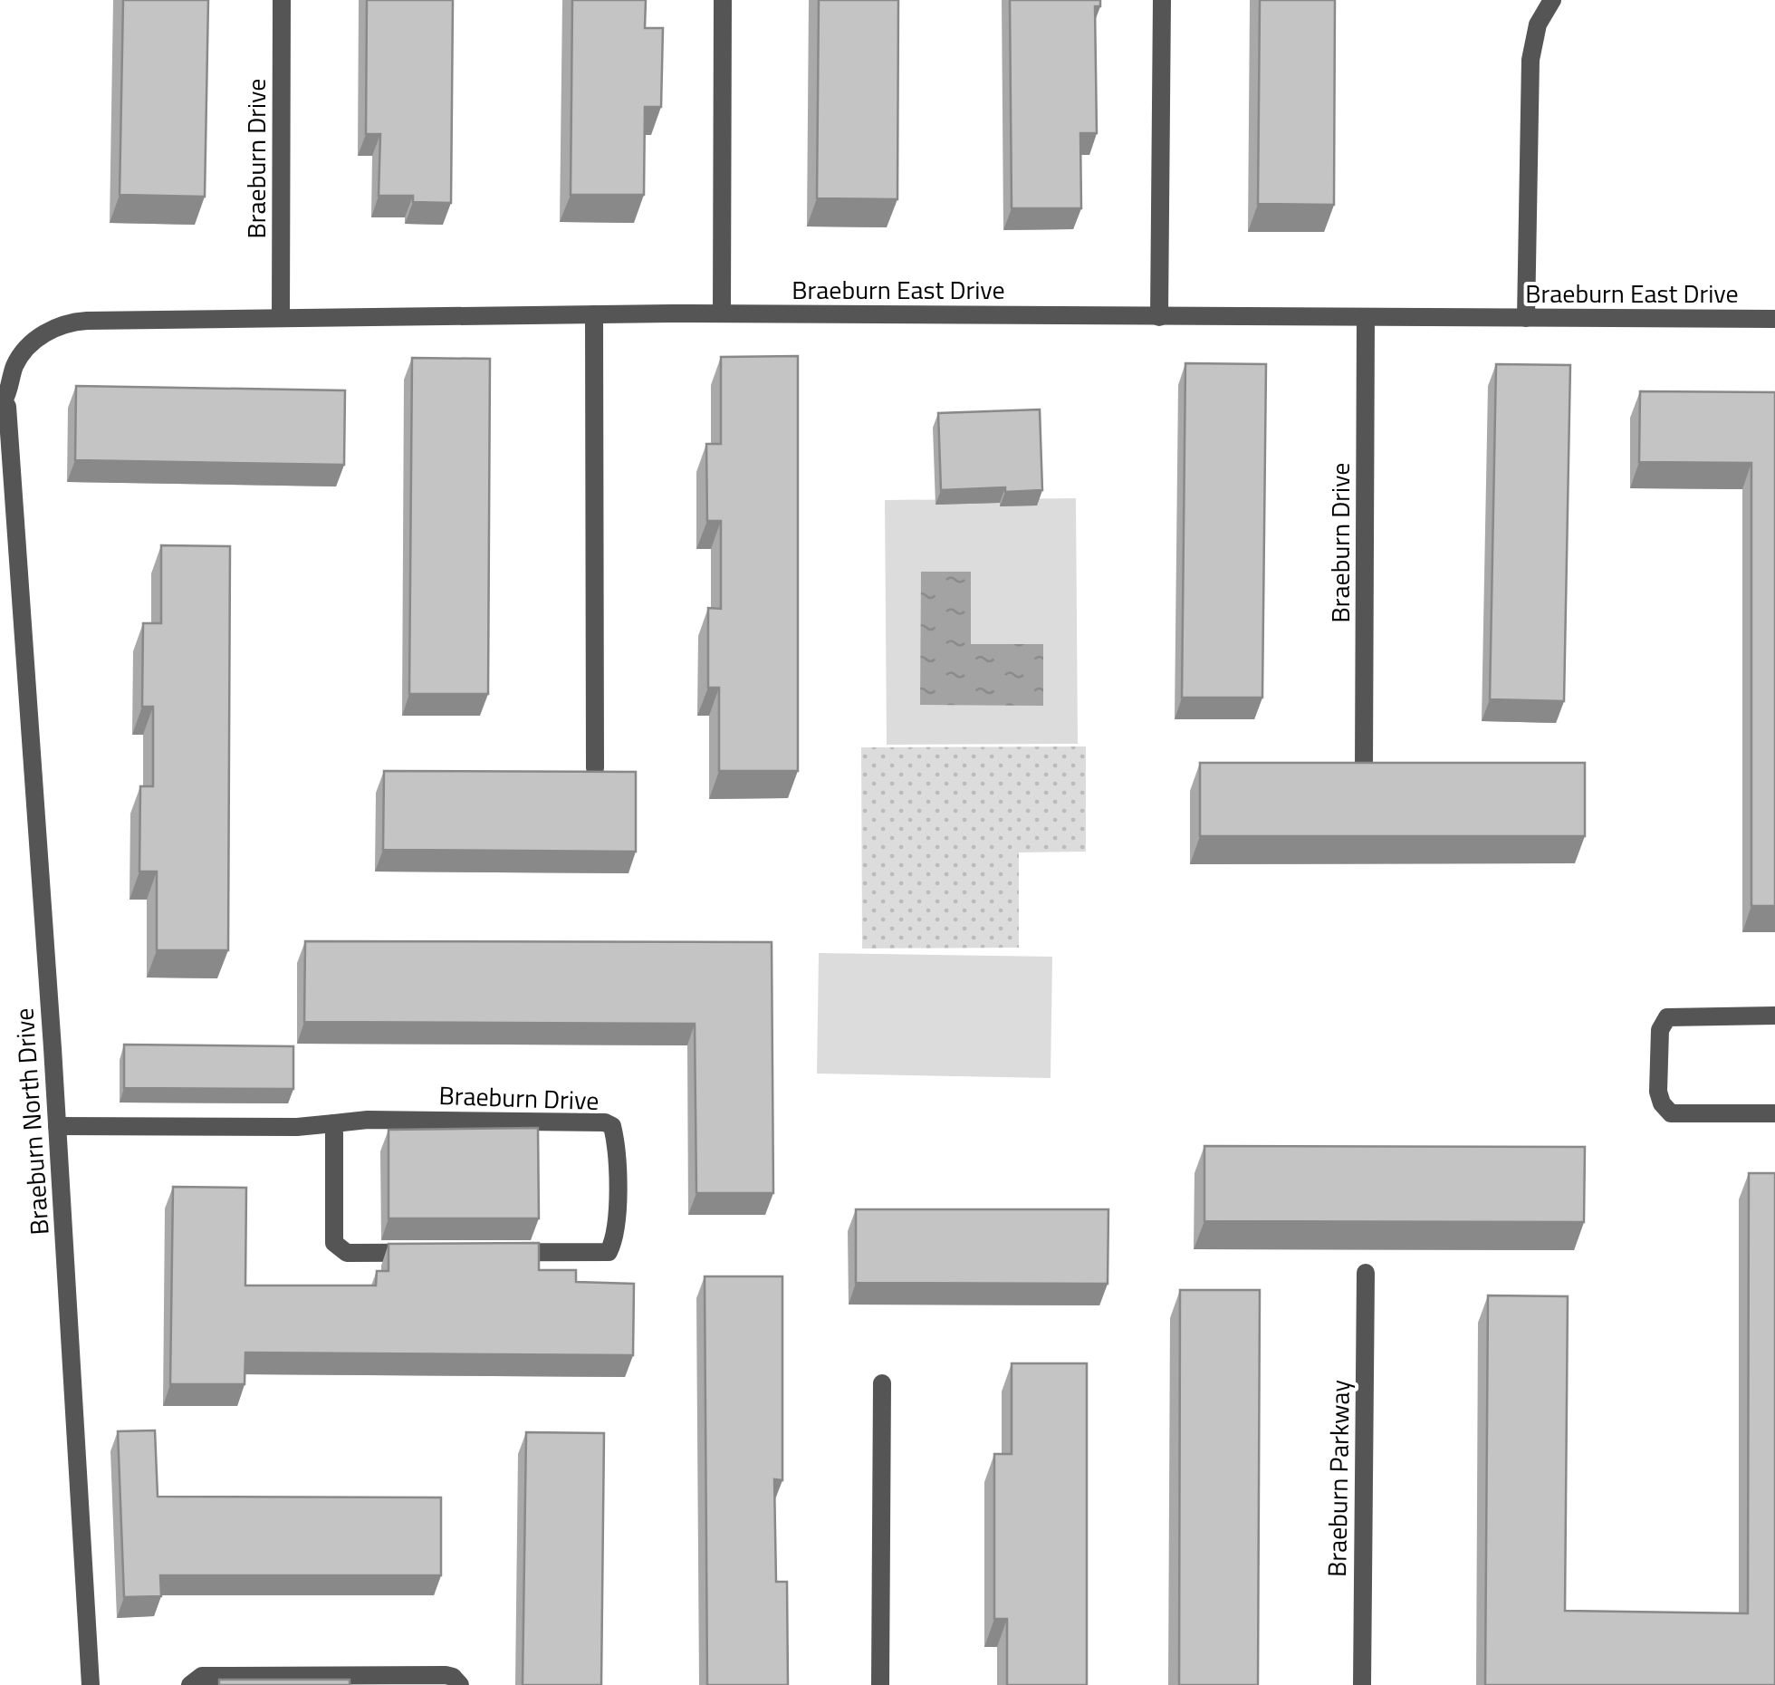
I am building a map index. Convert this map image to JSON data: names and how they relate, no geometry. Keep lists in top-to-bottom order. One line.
{"streets":{"street":["Braeburn Drive","Braeburn East Drive","Braeburn North Drive","Braeburn Parkway"]},"crossings":[["Braeburn Drive","Braeburn East Drive"],["Braeburn Drive","Braeburn North Drive"],["Braeburn East Drive","Braeburn North Drive"]]}
